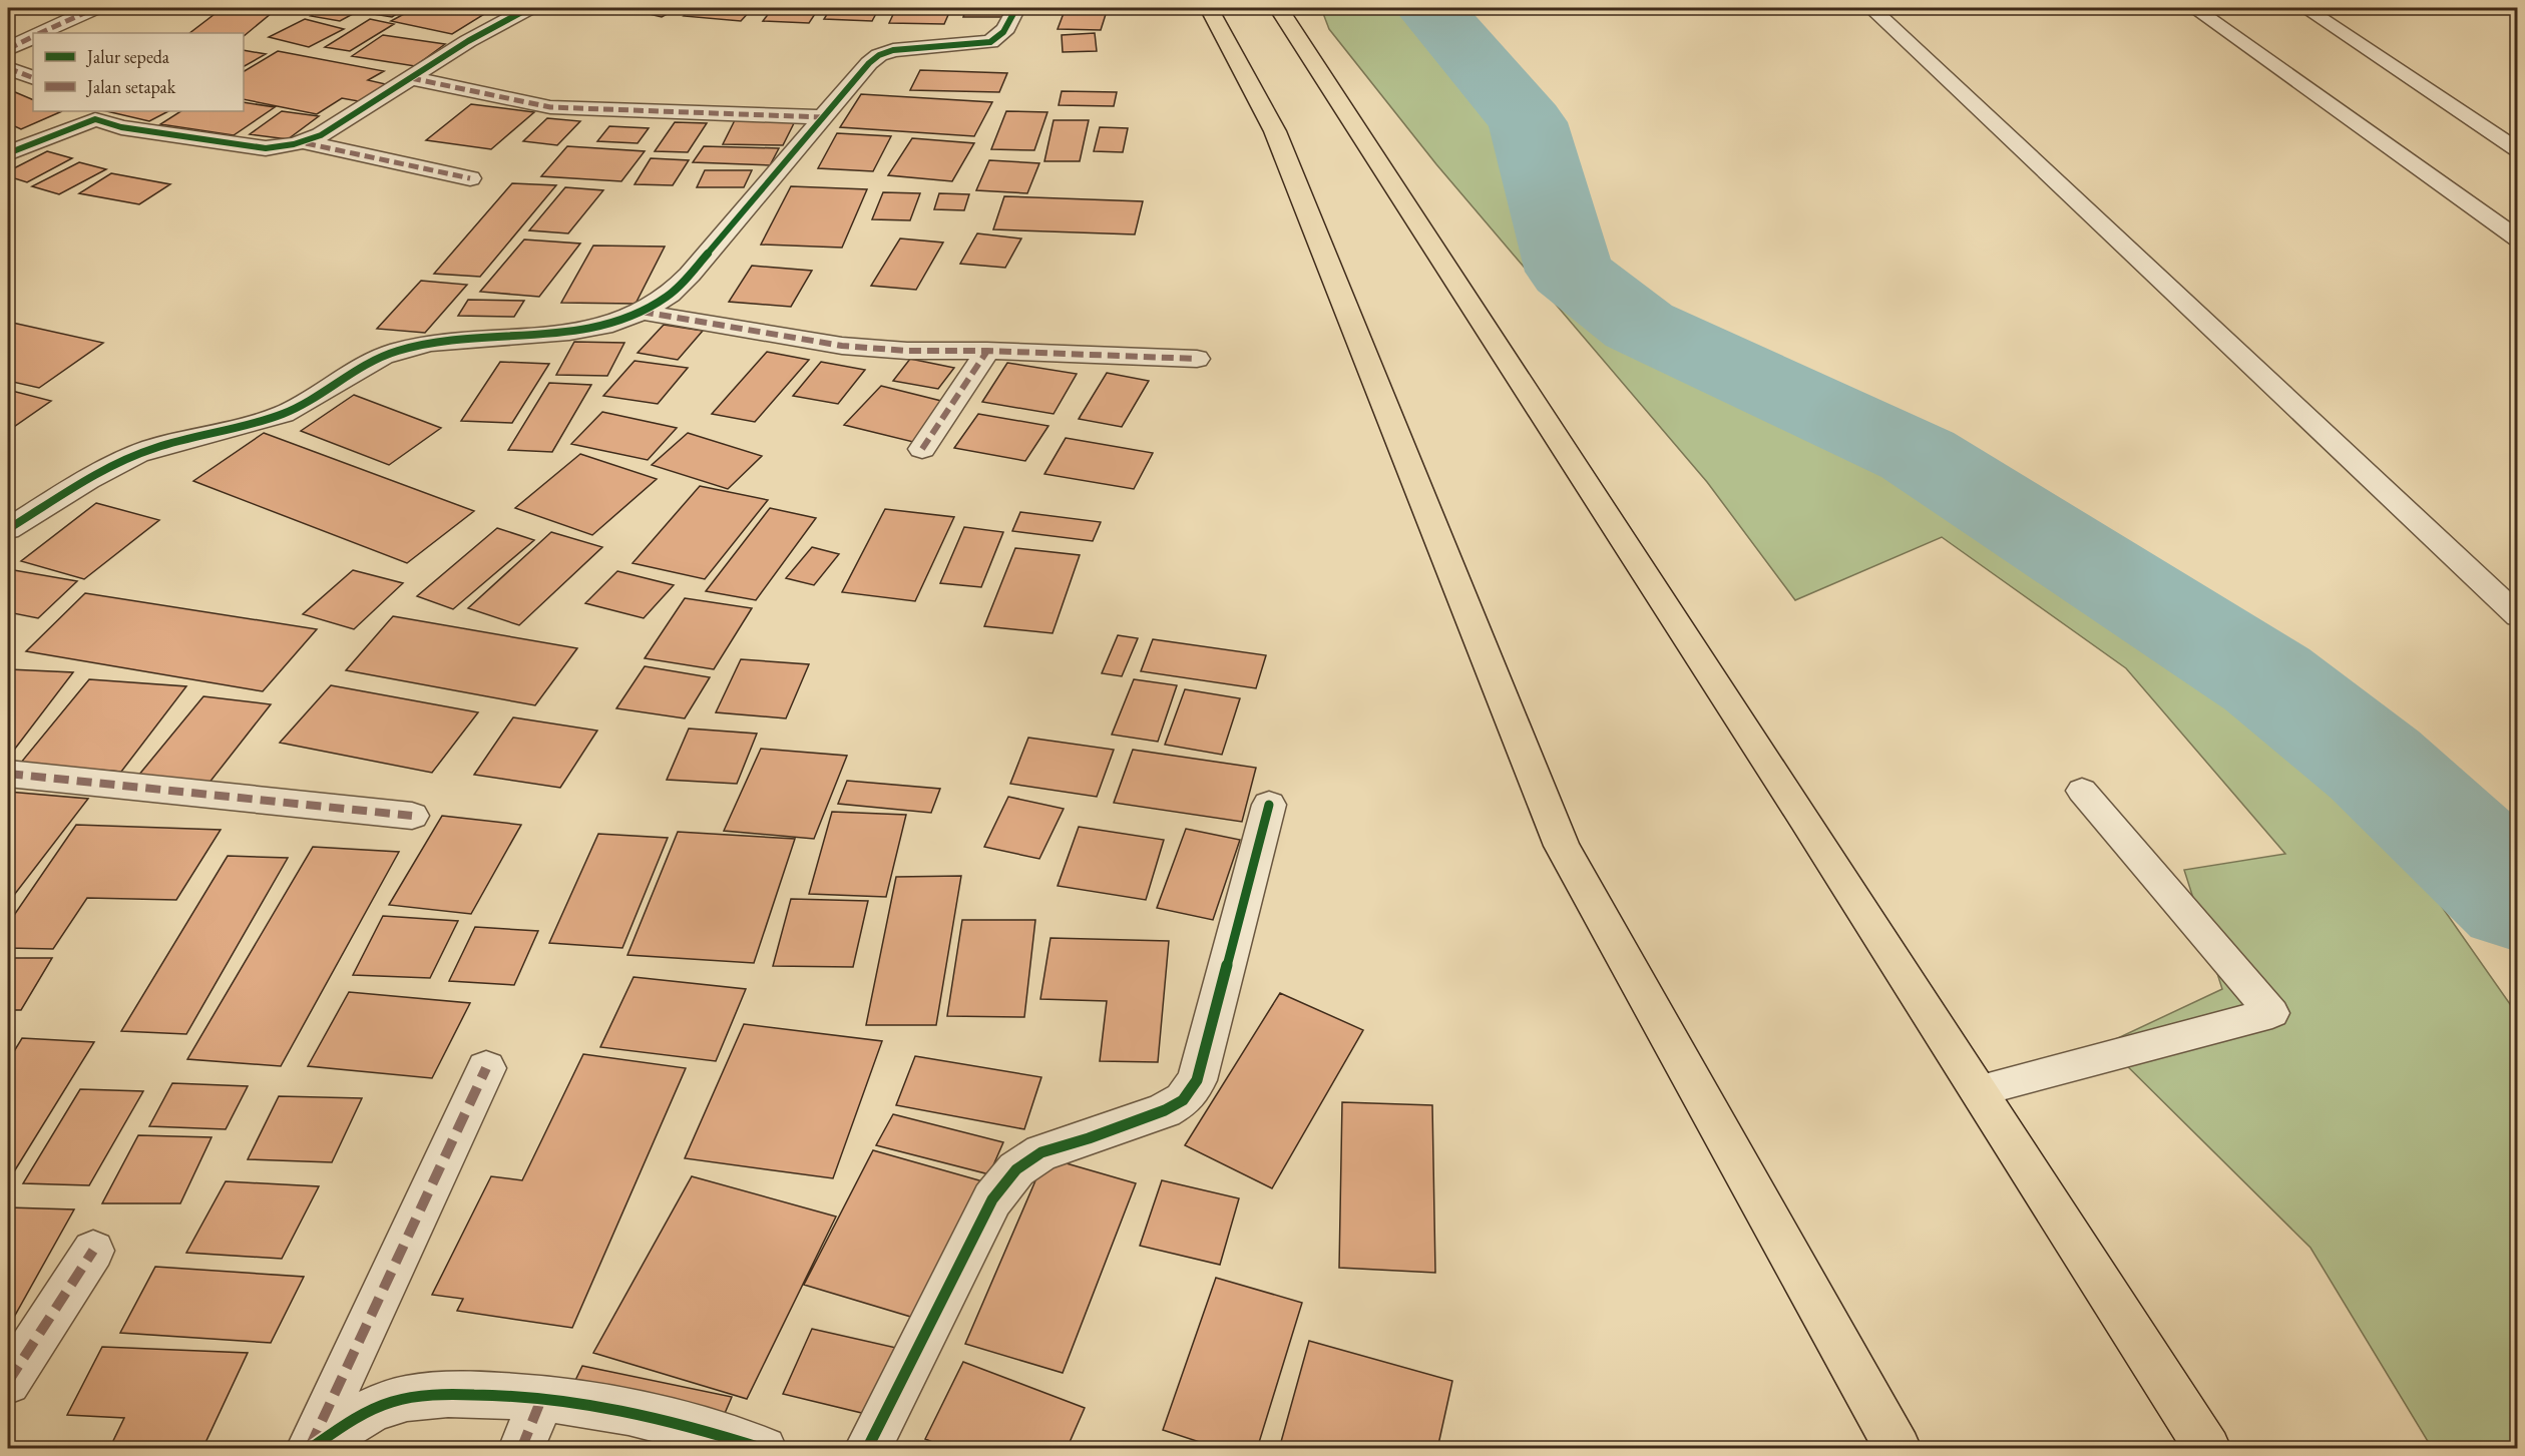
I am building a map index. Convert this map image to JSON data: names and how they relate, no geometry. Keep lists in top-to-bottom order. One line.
{"legend":["Jalur sepeda","Jalan setapak"]}
